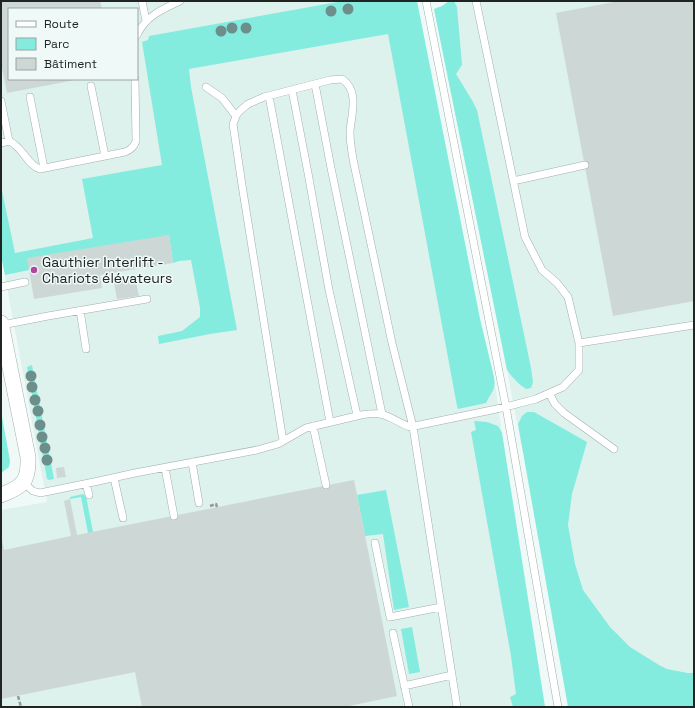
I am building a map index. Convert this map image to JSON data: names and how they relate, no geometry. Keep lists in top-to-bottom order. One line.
{"places":["Gauthier Interlift - Chariots élévateurs"],"legend":["Route","Parc","Bâtiment"]}
